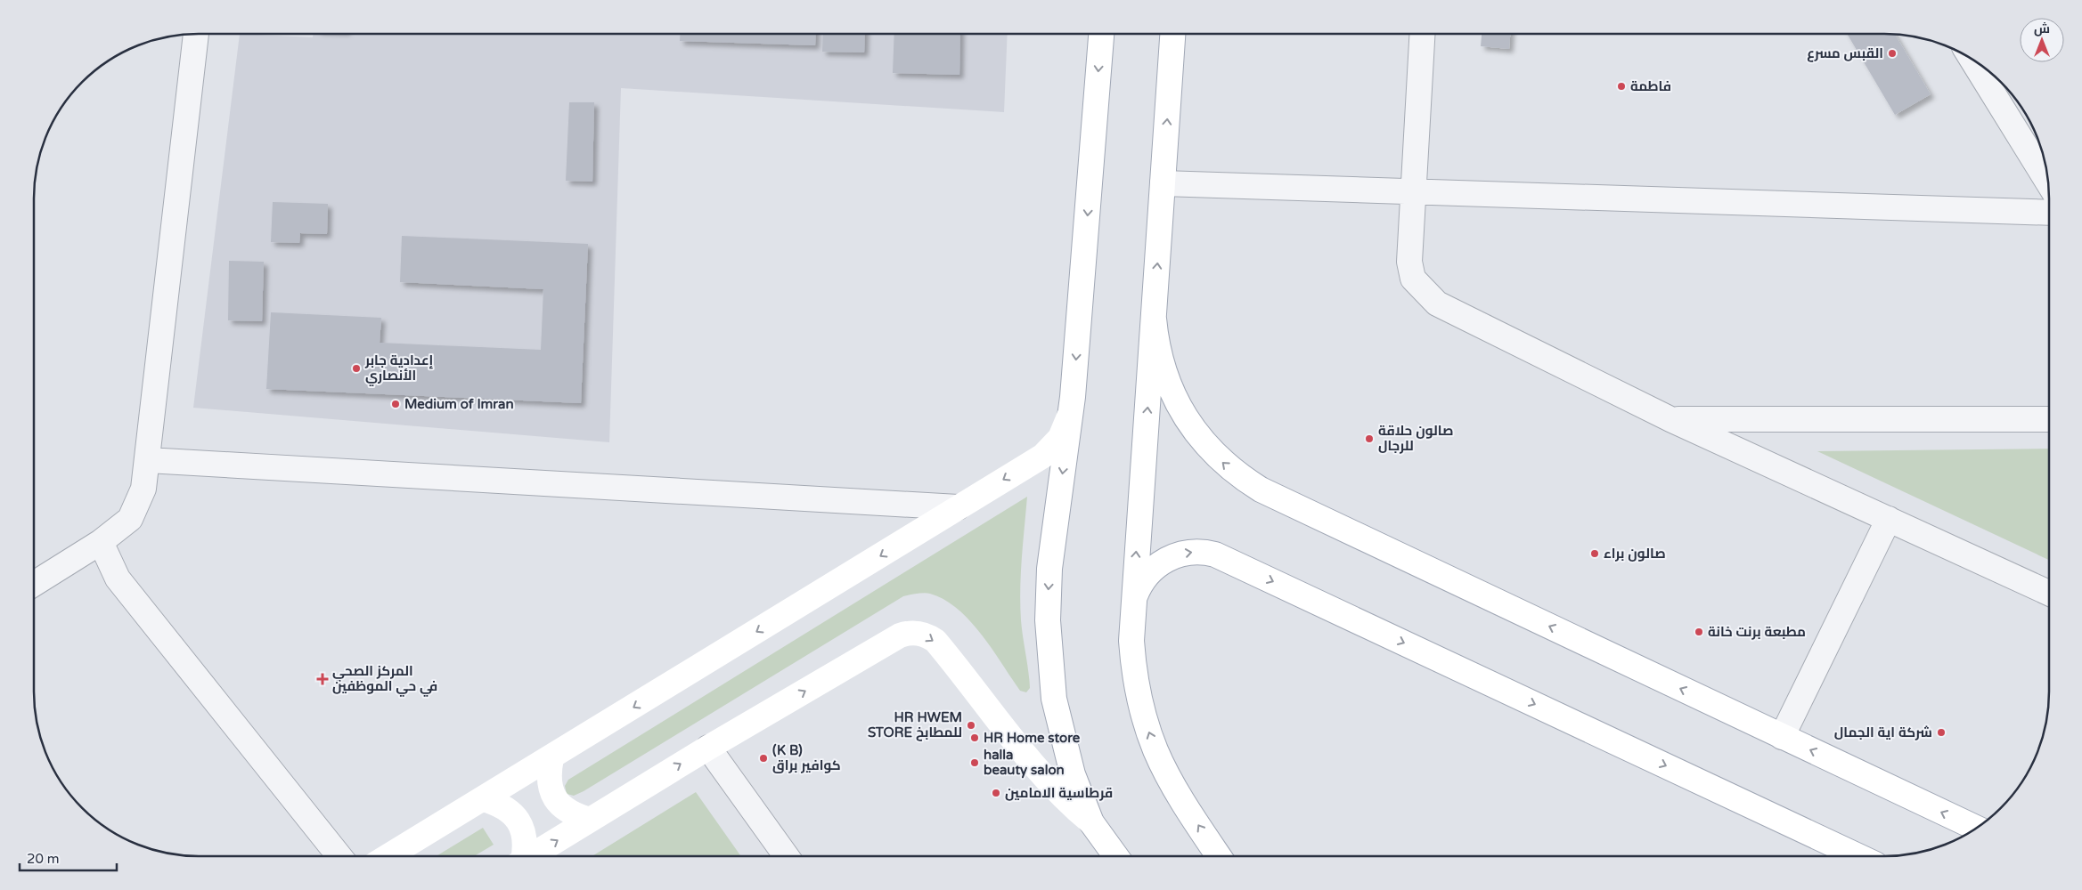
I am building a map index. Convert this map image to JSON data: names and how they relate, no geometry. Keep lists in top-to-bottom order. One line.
{"places":{"other":["القبس مسرع","فاطمة","إعدادية جابر الأنصاري","Medium of Imran","صالون حلاقة للرجال","صالون براء","مطبعة برنت خانة","HR HWEM STORE للمطابخ","شركة اية الجمال","HR Home store","(K B) كوافير براق","halla beauty salon","قرطاسية الامامين"],"health":["المركز الصحي في حي الموظفين"]},"scale_bar":"20 m","north":"top"}
